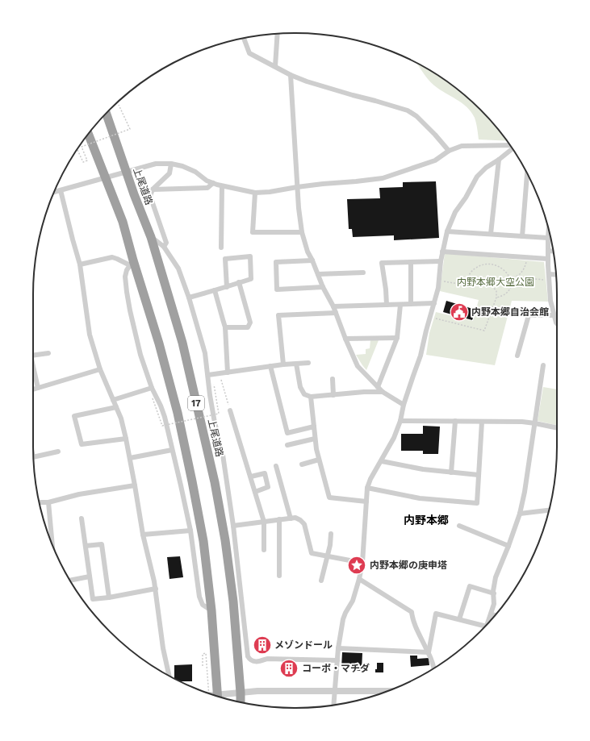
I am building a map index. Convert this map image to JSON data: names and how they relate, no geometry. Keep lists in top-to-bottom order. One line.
{"streets":{"highway":["上尾道路","17"]},"districts":["内野本郷"],"parks":["内野本郷大空公園"],"places":{"public building":["内野本郷自治会館"],"place":["内野本郷の庚申塔"],"building":["メゾンドール","コーポ・マチダ"]}}
